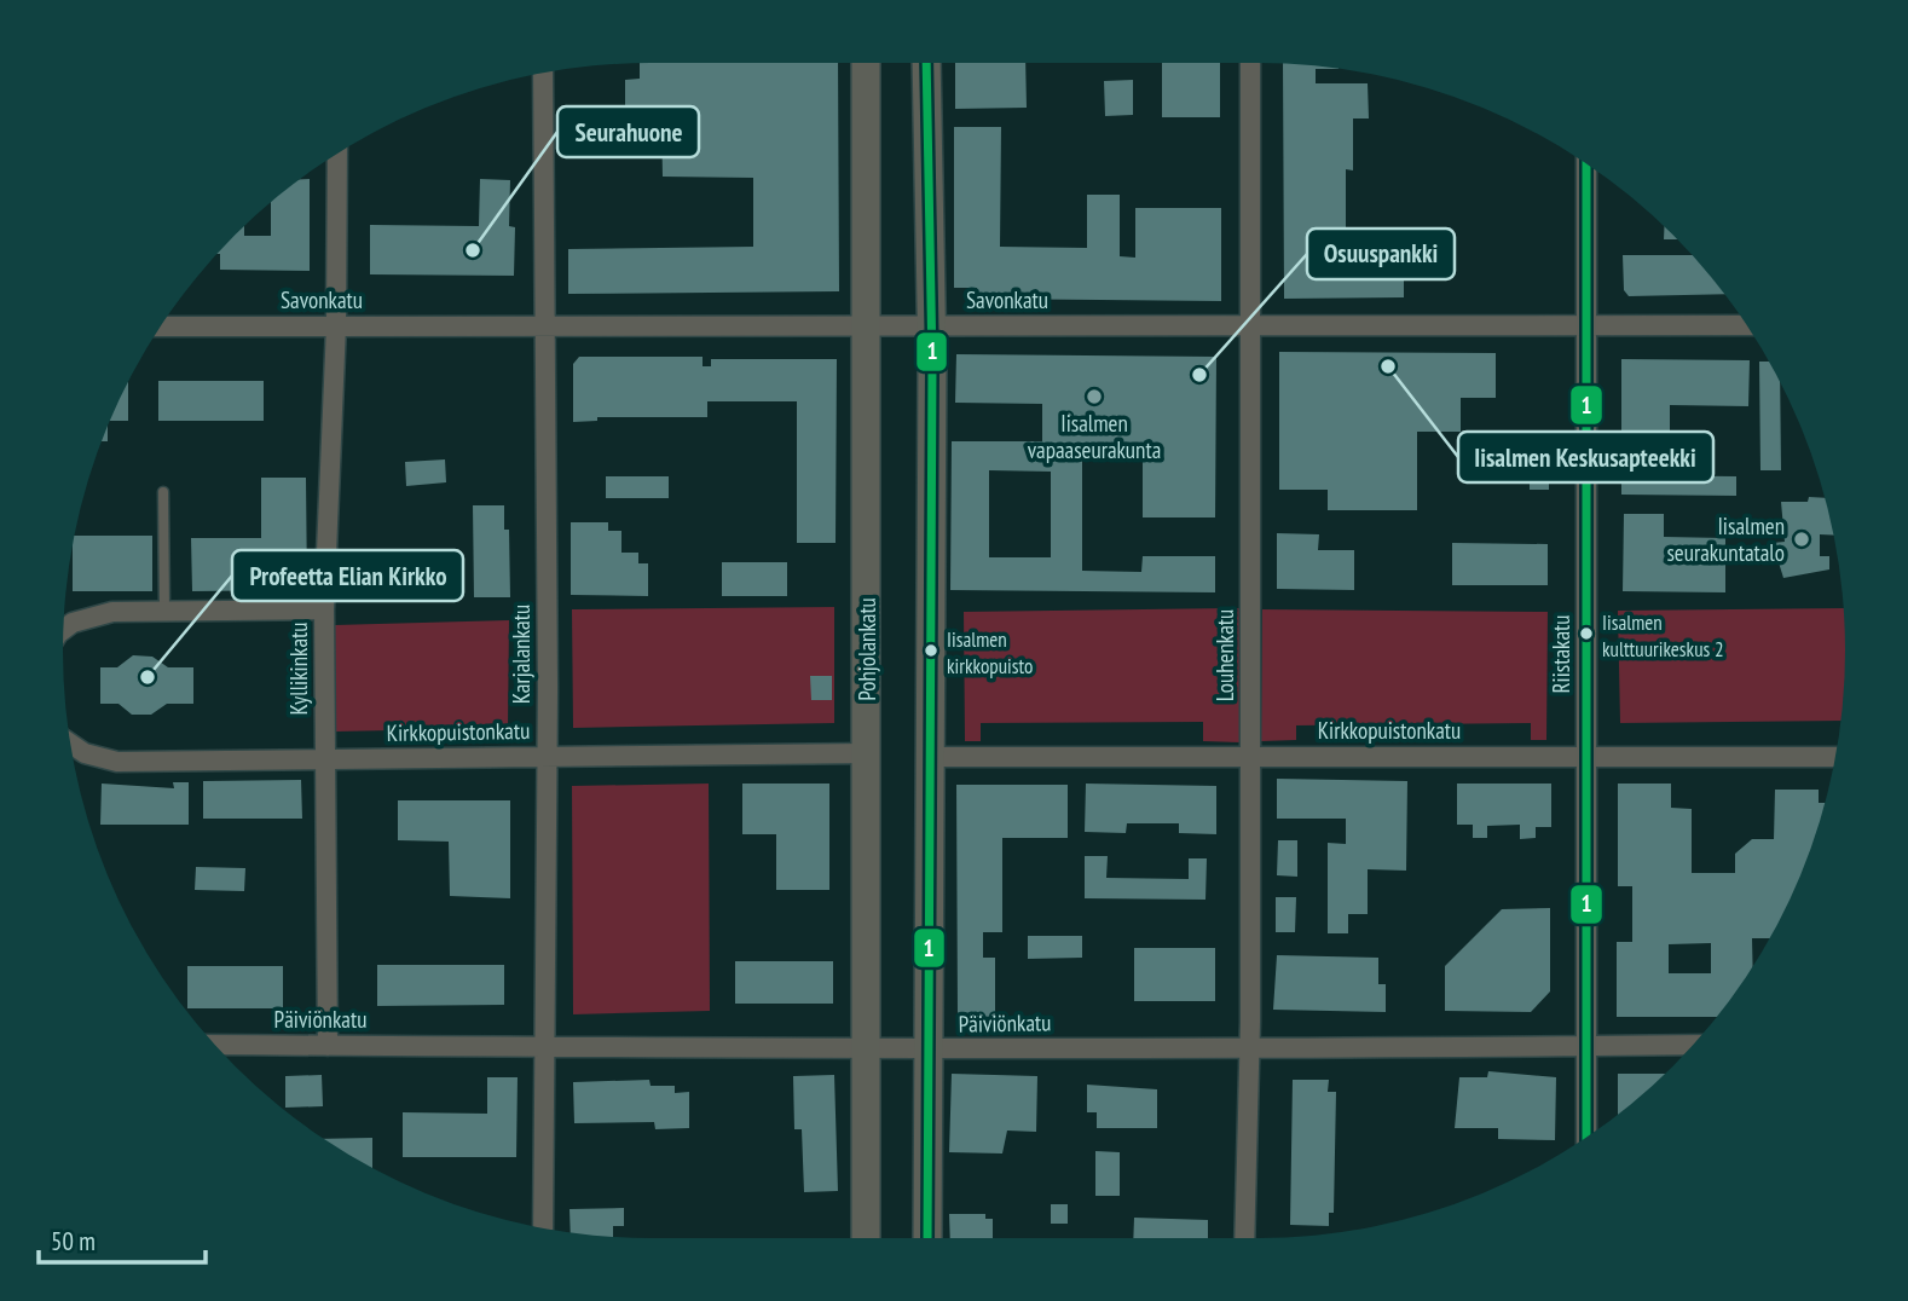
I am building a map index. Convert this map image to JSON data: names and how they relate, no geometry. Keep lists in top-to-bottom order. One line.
{"streets":{"main road":["Pohjolankatu"],"street":["Savonkatu","Karjalankatu","Riistakatu","Louhenkatu","Kyllikinkatu","Kirkkopuistonkatu","Päiviönkatu"]},"crossings":[["Savonkatu","Pohjolankatu"],["Savonkatu","Karjalankatu"],["Savonkatu","Riistakatu"],["Savonkatu","Louhenkatu"],["Savonkatu","Kyllikinkatu"],["Pohjolankatu","Kirkkopuistonkatu"],["Pohjolankatu","Päiviönkatu"],["Karjalankatu","Kirkkopuistonkatu"],["Karjalankatu","Päiviönkatu"],["Riistakatu","Kirkkopuistonkatu"],["Riistakatu","Päiviönkatu"],["Louhenkatu","Kirkkopuistonkatu"],["Louhenkatu","Päiviönkatu"],["Kyllikinkatu","Kirkkopuistonkatu"],["Kyllikinkatu","Päiviönkatu"]],"places":["Seurahuone","Iisalmen Keskusapteekki","Osuuspankki","Iisalmen vapaaseurakunta","Iisalmen seurakuntatalo","Iisalmen kulttuurikeskus 2","Iisalmen kirkkopuisto","Profeetta Elian Kirkko"],"lines":["transit line 1"],"scale_bar":"50 m"}
